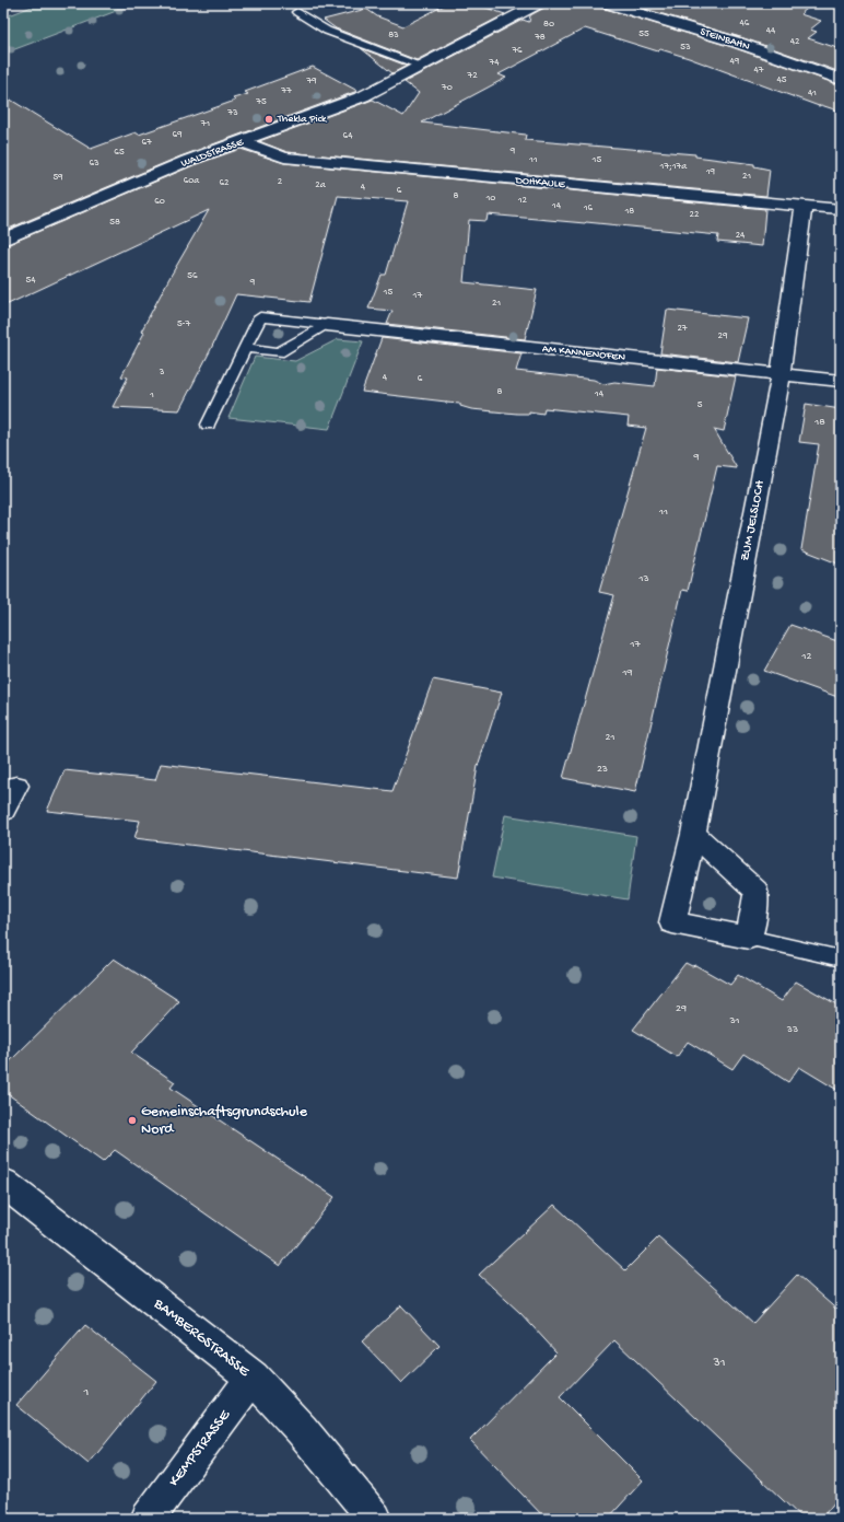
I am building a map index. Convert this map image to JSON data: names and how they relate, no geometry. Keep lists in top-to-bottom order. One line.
{"streets":{"street":["STEINBAHN","WALDSTRASSE","DOHKAULE","AM KANNENOFEN","ZUM JELSLOCH","BAMBERGSTRASSE","KEMPSTRASSE"]},"crossings":[["WALDSTRASSE","DOHKAULE"],["DOHKAULE","ZUM JELSLOCH"],["AM KANNENOFEN","ZUM JELSLOCH"],["BAMBERGSTRASSE","KEMPSTRASSE"]],"places":["Thekla Pick","Gemeinschaftsgrundschule Nord"],"house_numbers":["46","80","44","55","83","78","42","53","76","49","74","47","72","45","79","70","77","41","75","73","71","69","64","67","9","65","11","15","63","17;17a","19","21","59","60a","2","62","2a","4","6","8","10","12","60","14","16","18","22","58","24","56","54","9","15","17","21","5-7","27","29","3","4","6","8","14","1","5","18","9","11","13","17","12","19","21","23","29","31","33","31","1"]}
